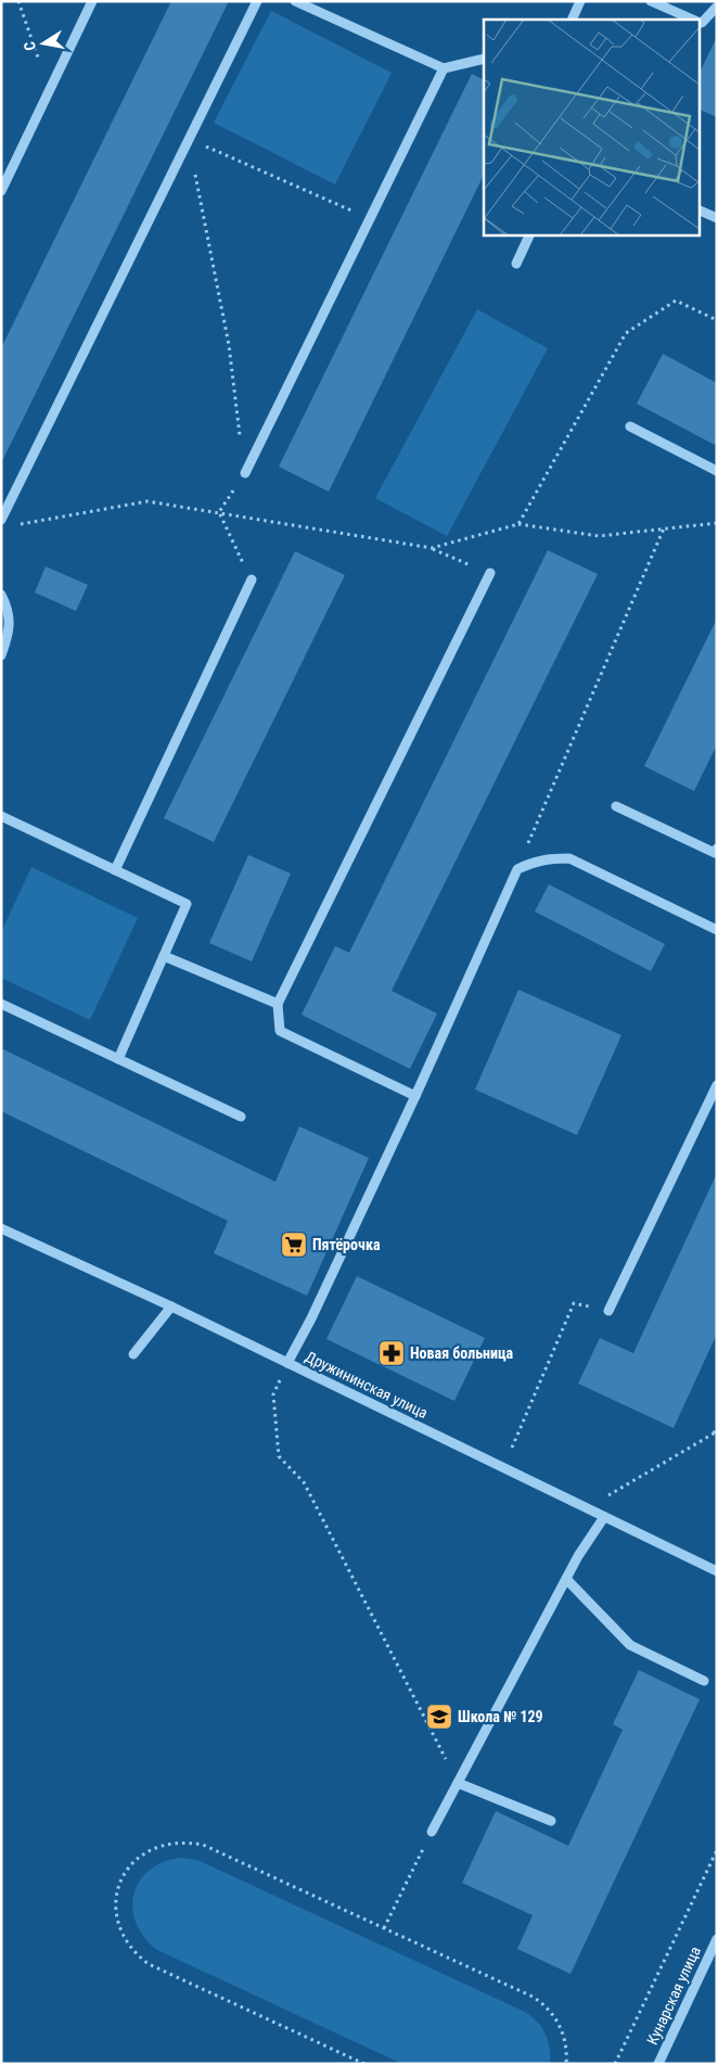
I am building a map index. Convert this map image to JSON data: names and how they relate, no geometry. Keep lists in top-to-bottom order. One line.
{"streets":{"street":["Дружининская улица","Кунарская улица"]},"places":{"supermarket":["Пятёрочка"],"pharmacy":["Новая больница"],"school or university":["Школа № 129"]},"north":"left"}
